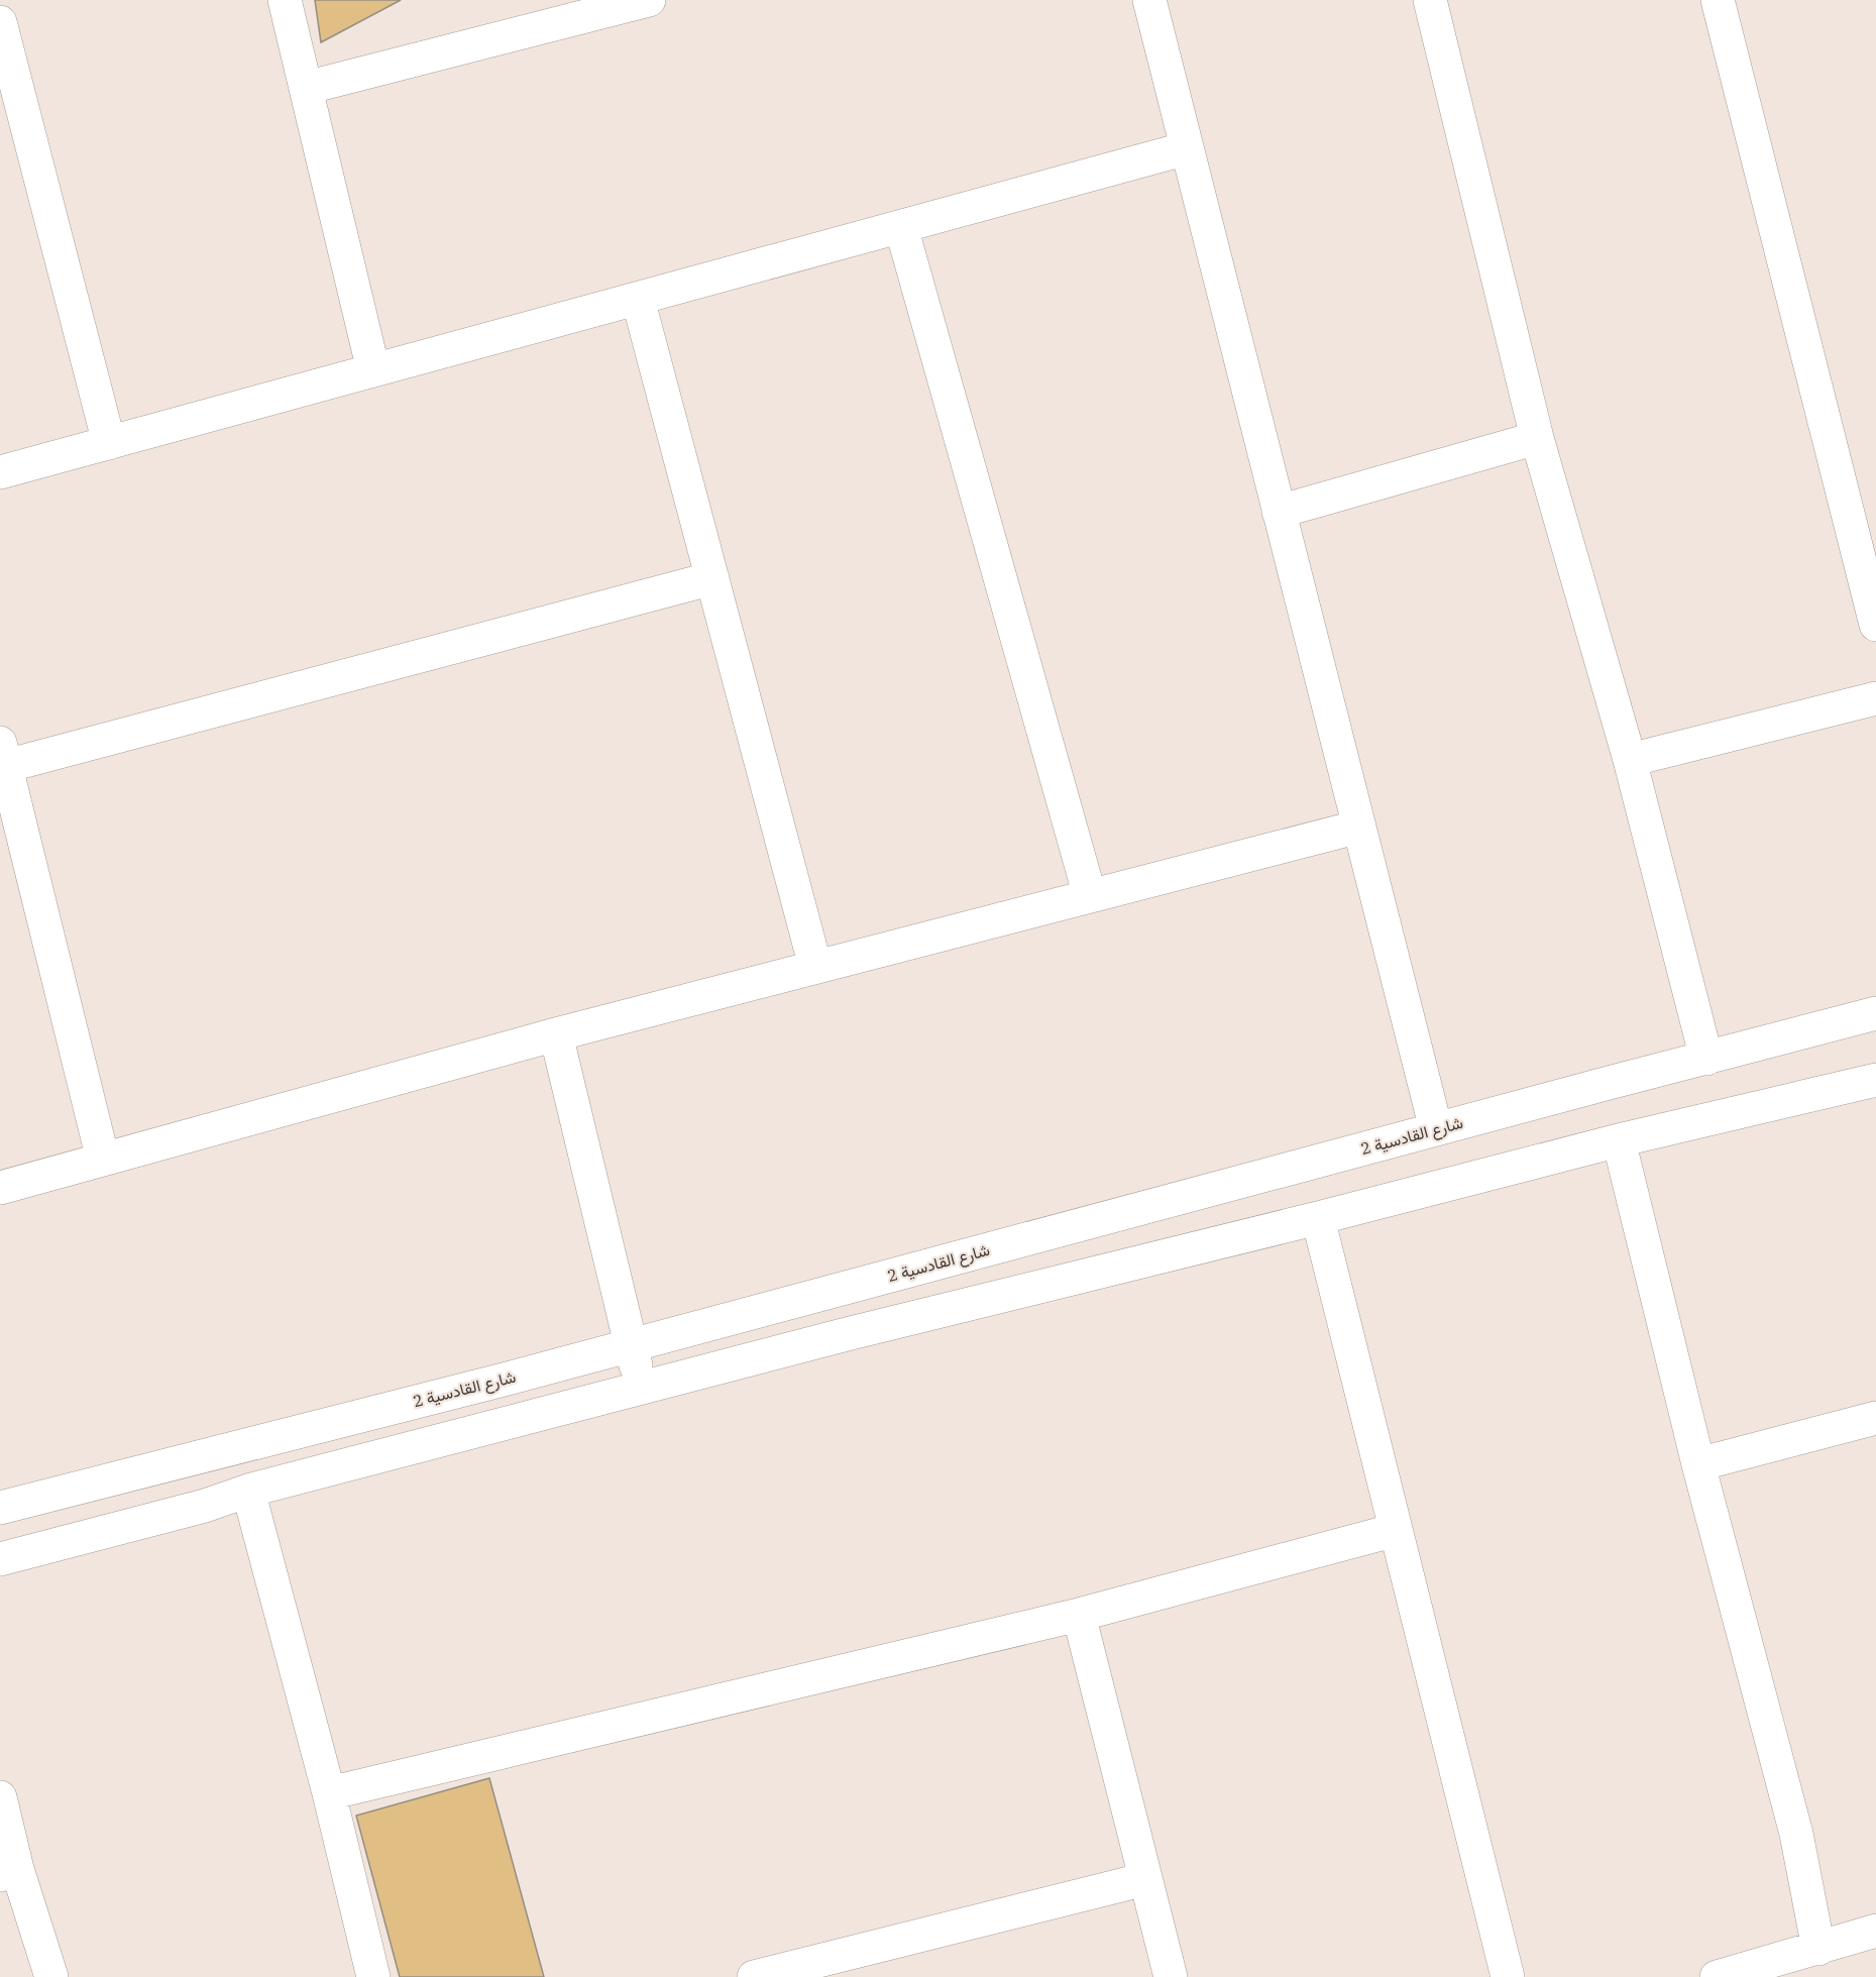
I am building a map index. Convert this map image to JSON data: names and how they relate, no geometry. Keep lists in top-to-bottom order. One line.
{"streets":{"street":["شارع القادسية 2"]}}
